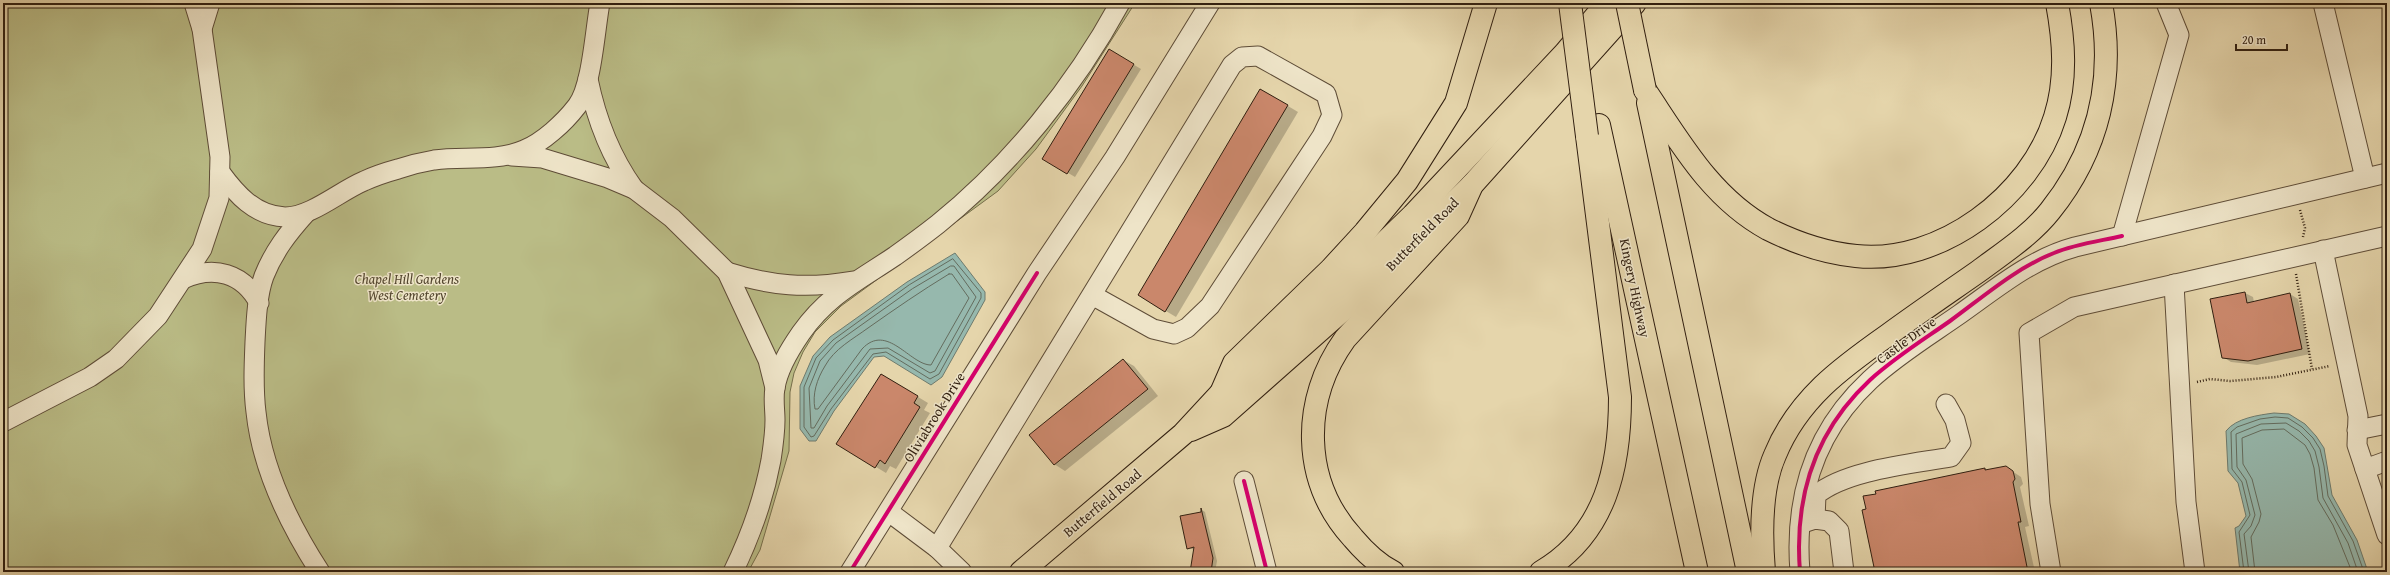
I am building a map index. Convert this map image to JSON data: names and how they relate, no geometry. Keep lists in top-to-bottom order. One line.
{"streets":{"main road":["Butterfield Road","Kingery Highway"],"street":["Castle Drive","Oliviabrook Drive"]},"parks":["Chapel Hill Gardens West Cemetery"],"scale_bar":"20 m"}
